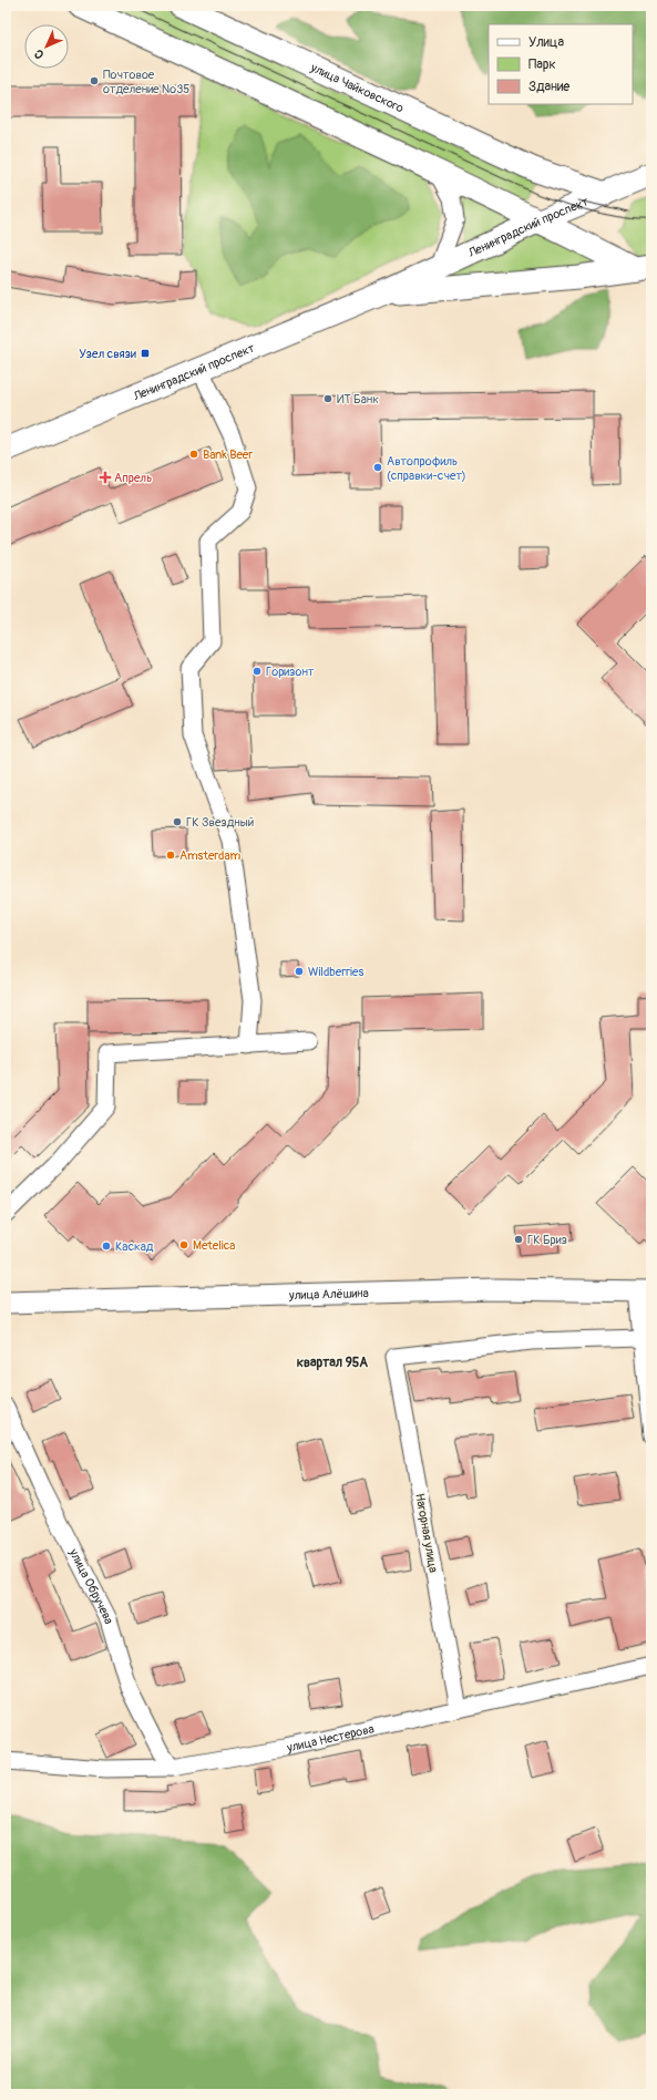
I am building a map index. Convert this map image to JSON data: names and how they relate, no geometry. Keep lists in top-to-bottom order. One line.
{"streets":{"main road":["улица Чайковского","Ленинградский проспект"],"street":["улица Алёшина","Нагорная улица","улица Обручева","улица Нестерова"]},"crossings":[["улица Чайковского","Ленинградский проспект"],["Нагорная улица","улица Нестерова"],["улица Обручева","улица Нестерова"]],"districts":["квартал 95А"],"places":{"other":["Почтовое отделение №35","ИТ Банк","Bank Beer","Автопрофиль (справки-счет)","Горизонт","ГК Звездный","Amsterdam","Wildberries","ГК Бриз","Metelica","Каскад"],"transit":["Узел связи"],"health":["Апрель"]},"legend":["Улица","Парк","Здание"],"north":"bottom left"}
